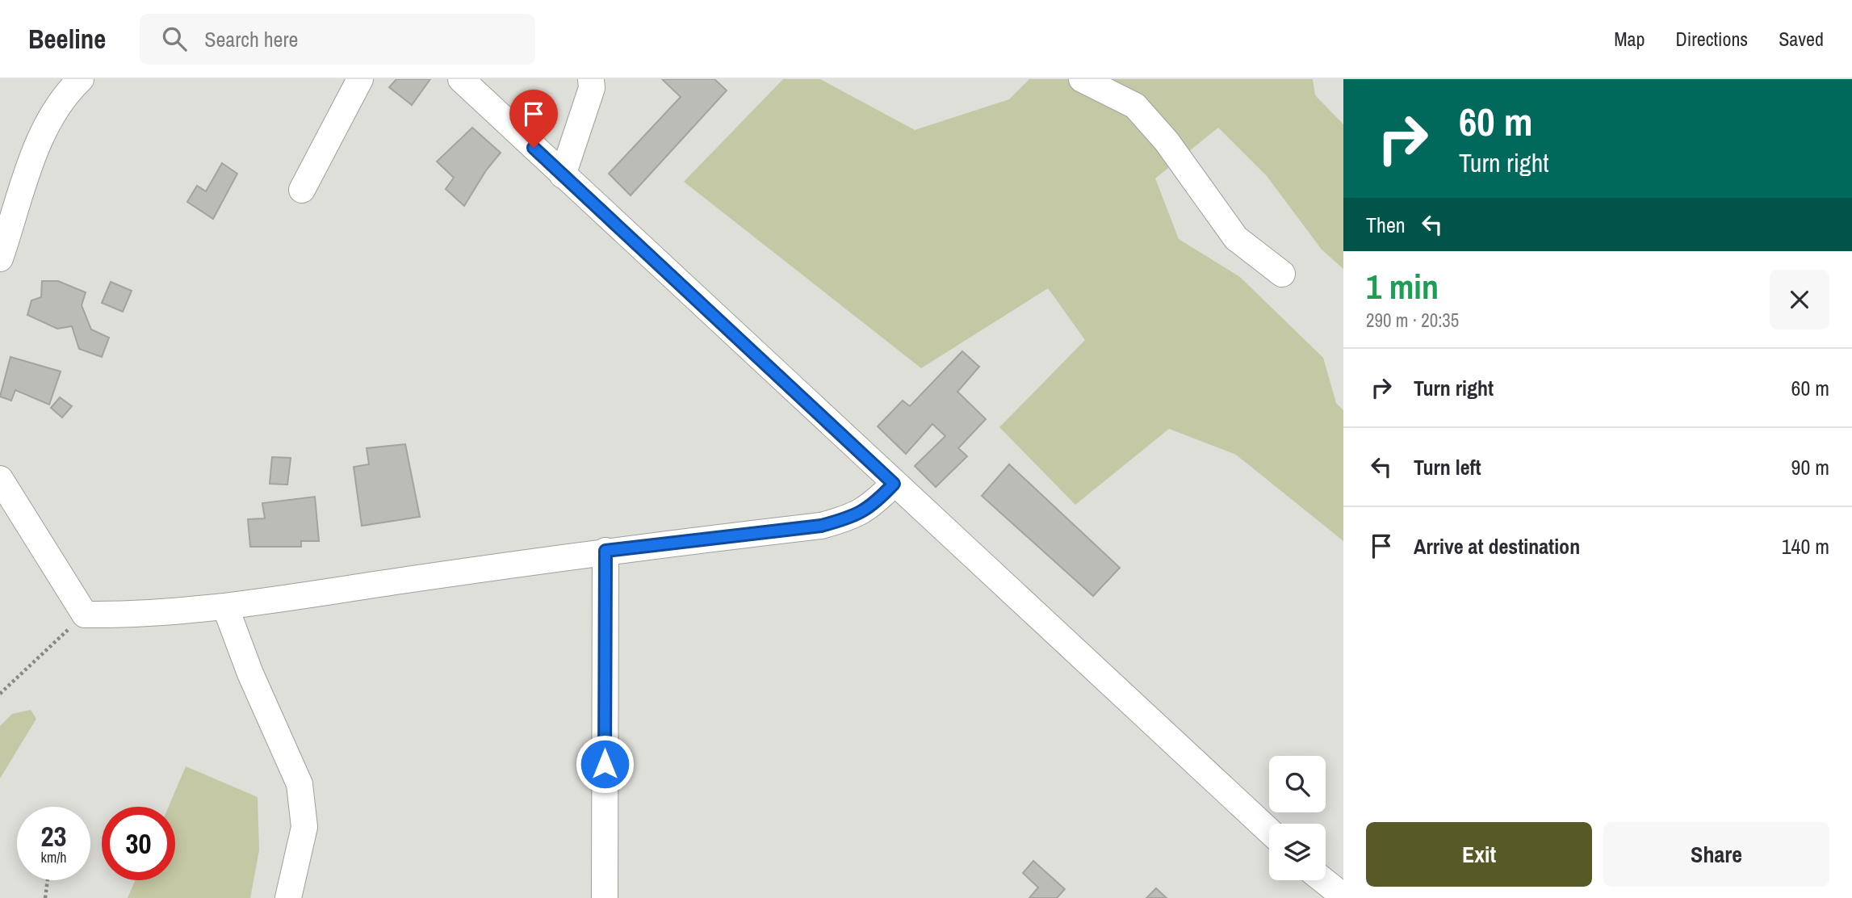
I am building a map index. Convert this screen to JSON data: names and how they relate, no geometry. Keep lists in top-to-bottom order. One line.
{"page":{"header":"Beeline","search":"Search here","nav":["Map","Directions","Saved"],"turn":["60 m","Turn right"],"then":"Then","heading":["1 min","290 m · 20:35"],"list":[{"name":"Turn right","value":"60 m"},{"name":"Turn left","value":"90 m"},{"name":"Arrive at destination","value":"140 m"}],"speed":"23 km/h","limit":"30","buttons":["Exit","Share"]}}
